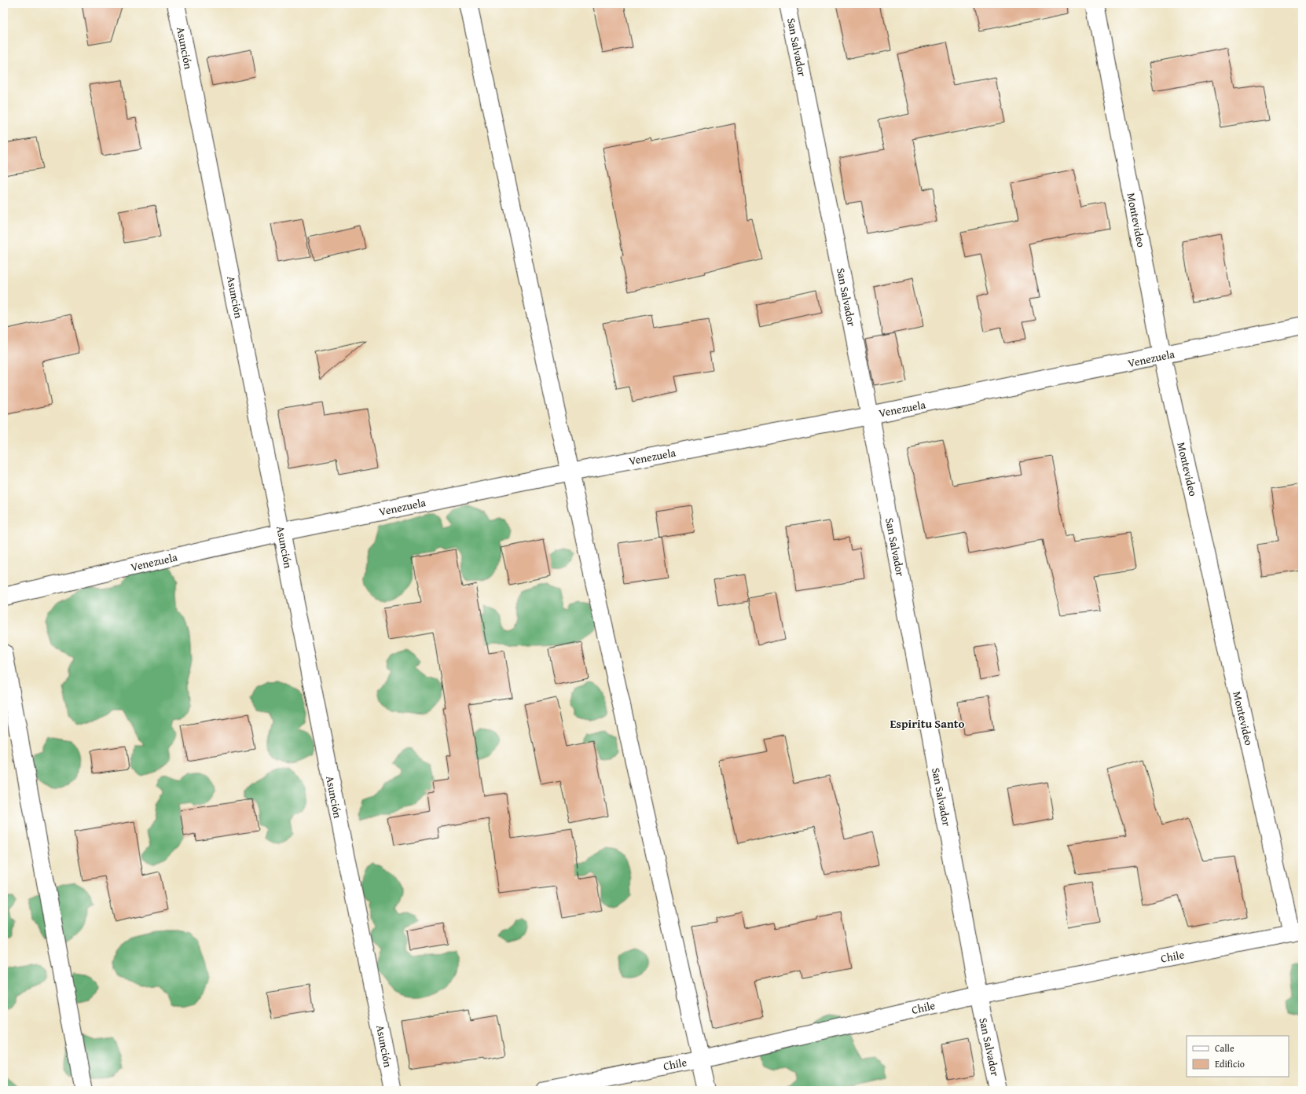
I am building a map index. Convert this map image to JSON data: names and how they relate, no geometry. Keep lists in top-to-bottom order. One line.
{"streets":{"street":["San Salvador","Asunción","Montevideo","Venezuela","Chile"]},"crossings":[["San Salvador","Venezuela"],["San Salvador","Chile"],["Asunción","Venezuela"],["Montevideo","Venezuela"],["Montevideo","Chile"]],"districts":["Espiritu Santo"],"legend":["Calle","Edificio"]}
